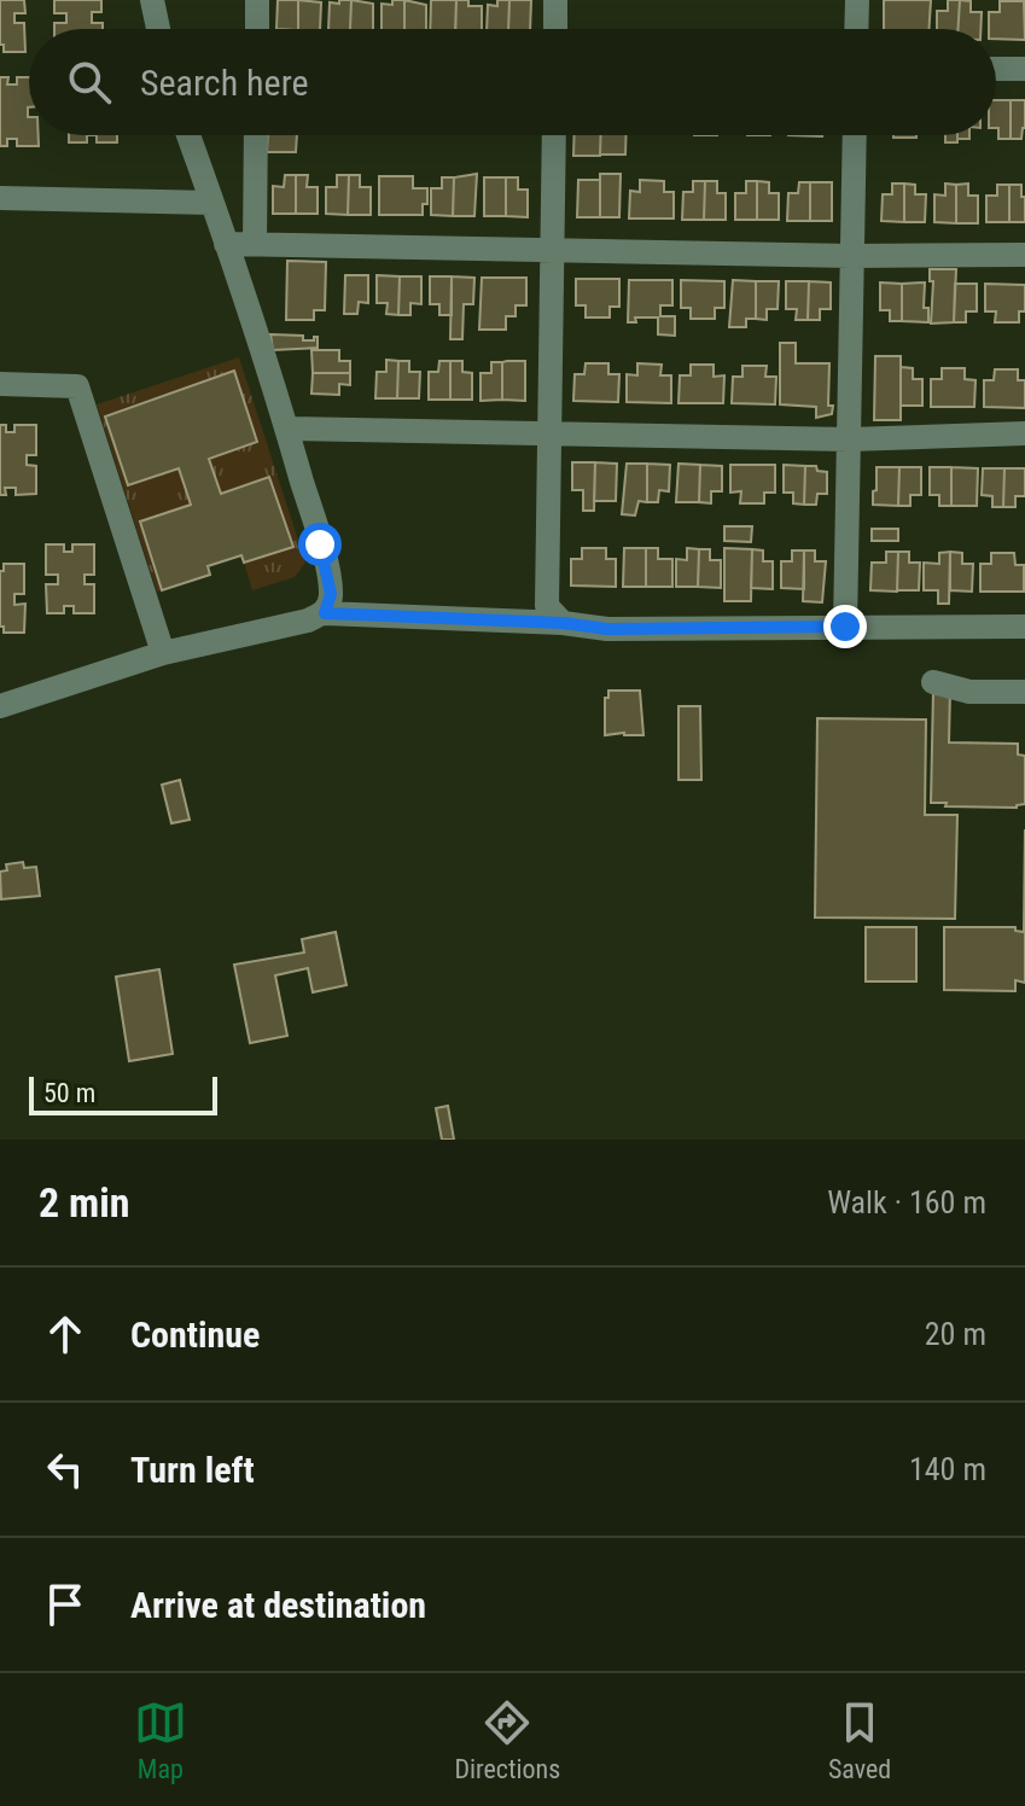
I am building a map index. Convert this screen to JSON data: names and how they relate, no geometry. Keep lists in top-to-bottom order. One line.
{"scale_bar":"50 m","page":{"search":"Search here","scale":"50 m","heading":["2 min","Walk · 160 m"],"list":[["Continue","20 m"],["Turn left","140 m"],"Arrive at destination"],"nav":["Map","Directions","Saved"]}}
